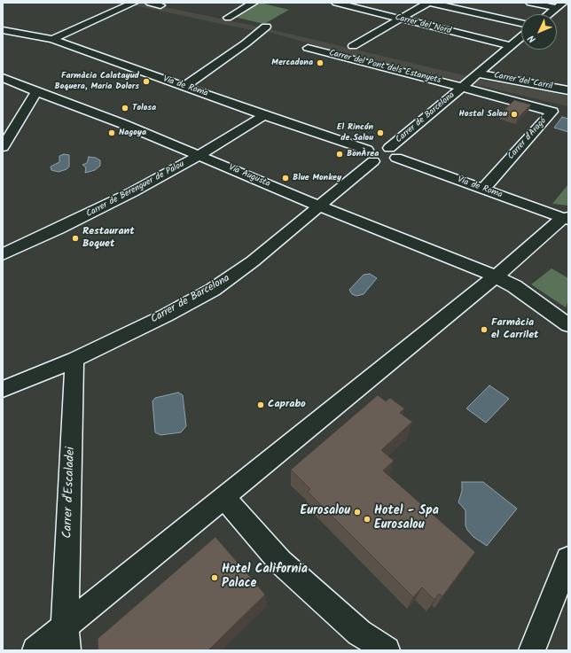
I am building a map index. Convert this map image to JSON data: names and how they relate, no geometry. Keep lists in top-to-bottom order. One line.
{"streets":{"street":["Carrer del Nord","Carrer del Pont dels Estanyets","Carrer del Carril","Via de Roma","Carrer de Barcelona","Carrer d'Aragó","Via Augusta","Carrer de Berenguer de Palou","Carrer d'Escaladei"]},"crossings":[["Carrer del Nord","Carrer de Barcelona"],["Carrer del Pont dels Estanyets","Carrer de Barcelona"],["Carrer del Pont dels Estanyets","Carrer d'Aragó"],["Carrer del Carril","Carrer de Barcelona"],["Via de Roma","Carrer de Barcelona"],["Via de Roma","Carrer d'Aragó"],["Via de Roma","Carrer de Berenguer de Palou"],["Carrer de Barcelona","Carrer d'Aragó"],["Carrer de Barcelona","Via Augusta"],["Carrer de Barcelona","Carrer d'Escaladei"],["Via Augusta","Carrer de Berenguer de Palou"]],"places":["Mercadona","Farmàcia Calatayud Boquera, Maria Dolors","Tolosa","Hostal Salou","Nagoya","El Rincón de Salou","BonÀrea","Blue Monkey","Restaurant Boquet","Farmàcia el Carrilet","Caprabo","Eurosalou","Hotel - Spa Eurosalou","Hotel California Palace"],"north":"bottom left"}
